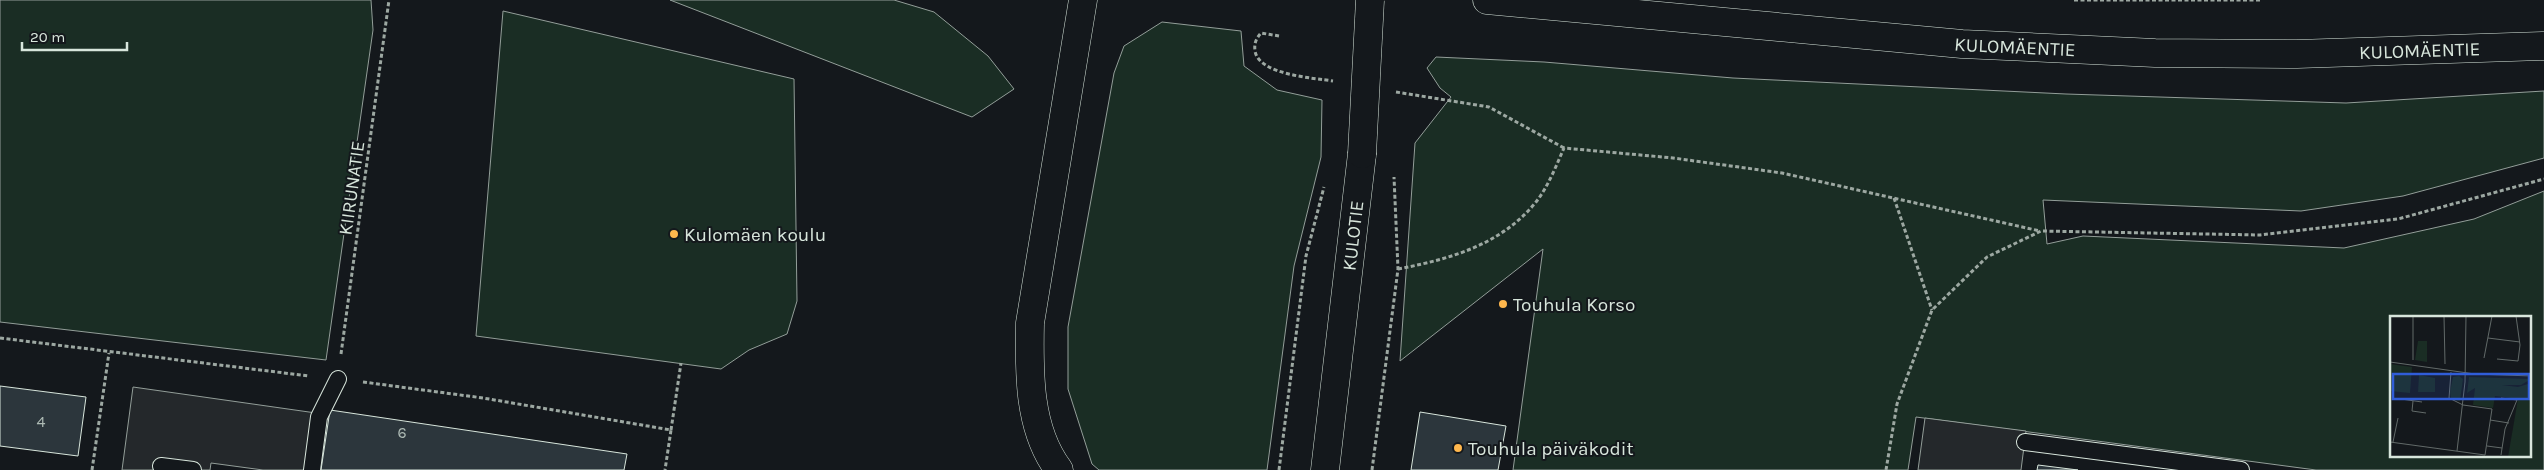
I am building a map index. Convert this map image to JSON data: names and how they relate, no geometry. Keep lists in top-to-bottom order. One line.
{"streets":{"main road":["KULOMÄENTIE","KULOTIE"],"path":["KIIRUNATIE"]},"places":["Kulomäen koulu","Touhula Korso","Touhula päiväkodit"],"house_numbers":["4","6"],"scale_bar":"20 m"}
